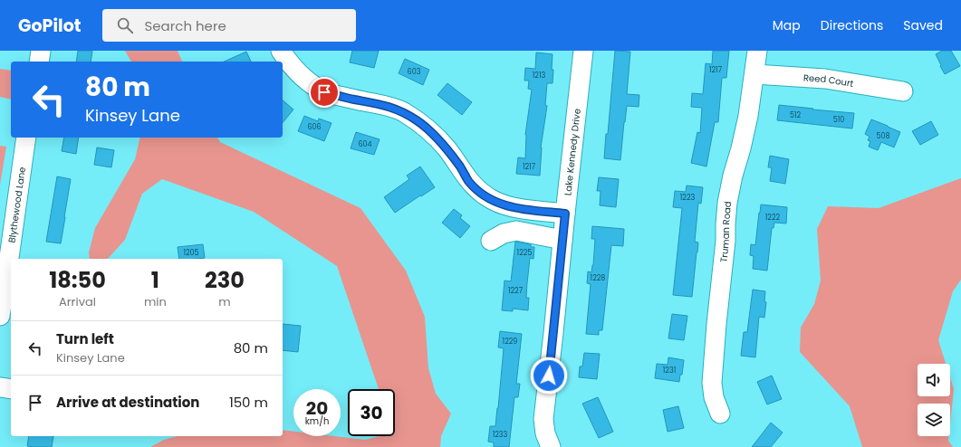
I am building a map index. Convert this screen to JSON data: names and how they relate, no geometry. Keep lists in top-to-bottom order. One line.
{"streets":{"street":["Reed Court","Lake Kennedy Drive","Blythewood Lane","Truman Road"]},"crossings":[["Reed Court","Truman Road"]],"house_numbers":["1217","603","1213","512","510","606","508","604","1217","1223","1222","1205","1225","1228","1227","1229","1231","1233"],"page":{"header":"GoPilot","search":"Search here","nav":["Map","Directions","Saved"],"turn":["80 m","Kinsey Lane"],"eta":["18:50","Arrival","1","min","230","m"],"list":[{"name":"Turn left","note":"Kinsey Lane","value":"80 m"},{"name":"Arrive at destination","value":"150 m"}],"speed":"20 km/h","limit":"30"}}
